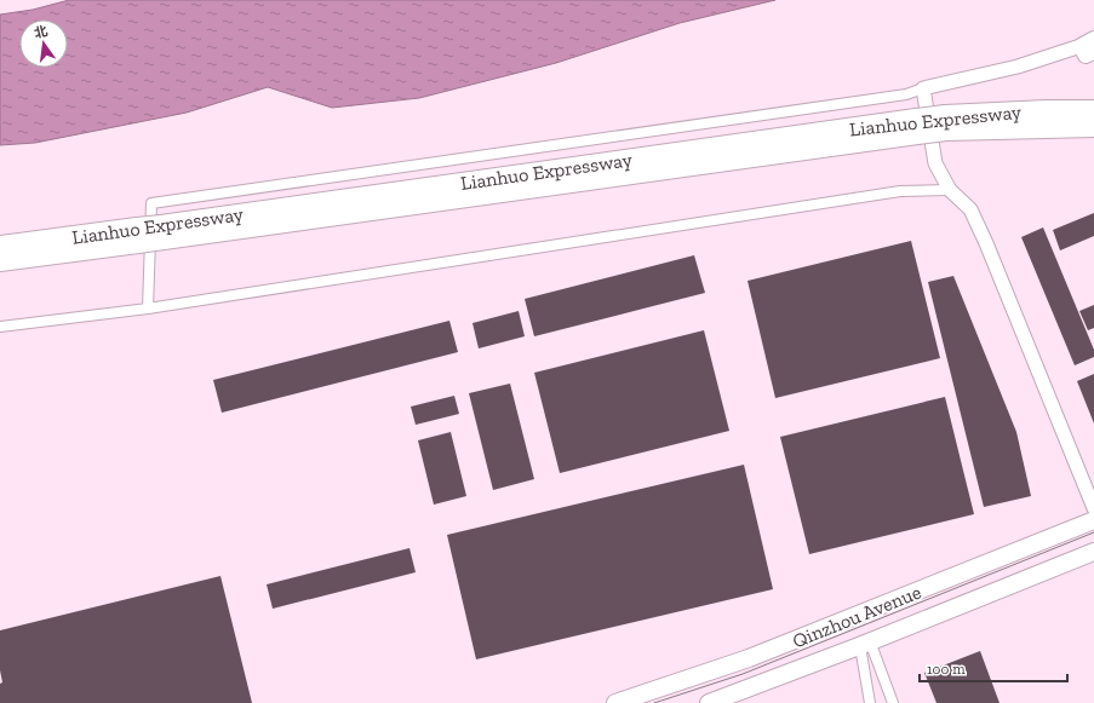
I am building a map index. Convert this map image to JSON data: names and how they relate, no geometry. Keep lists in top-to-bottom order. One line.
{"streets":{"highway":["Lianhuo Expressway","Qinzhou Avenue"]},"scale_bar":"100 m","north":"top"}
